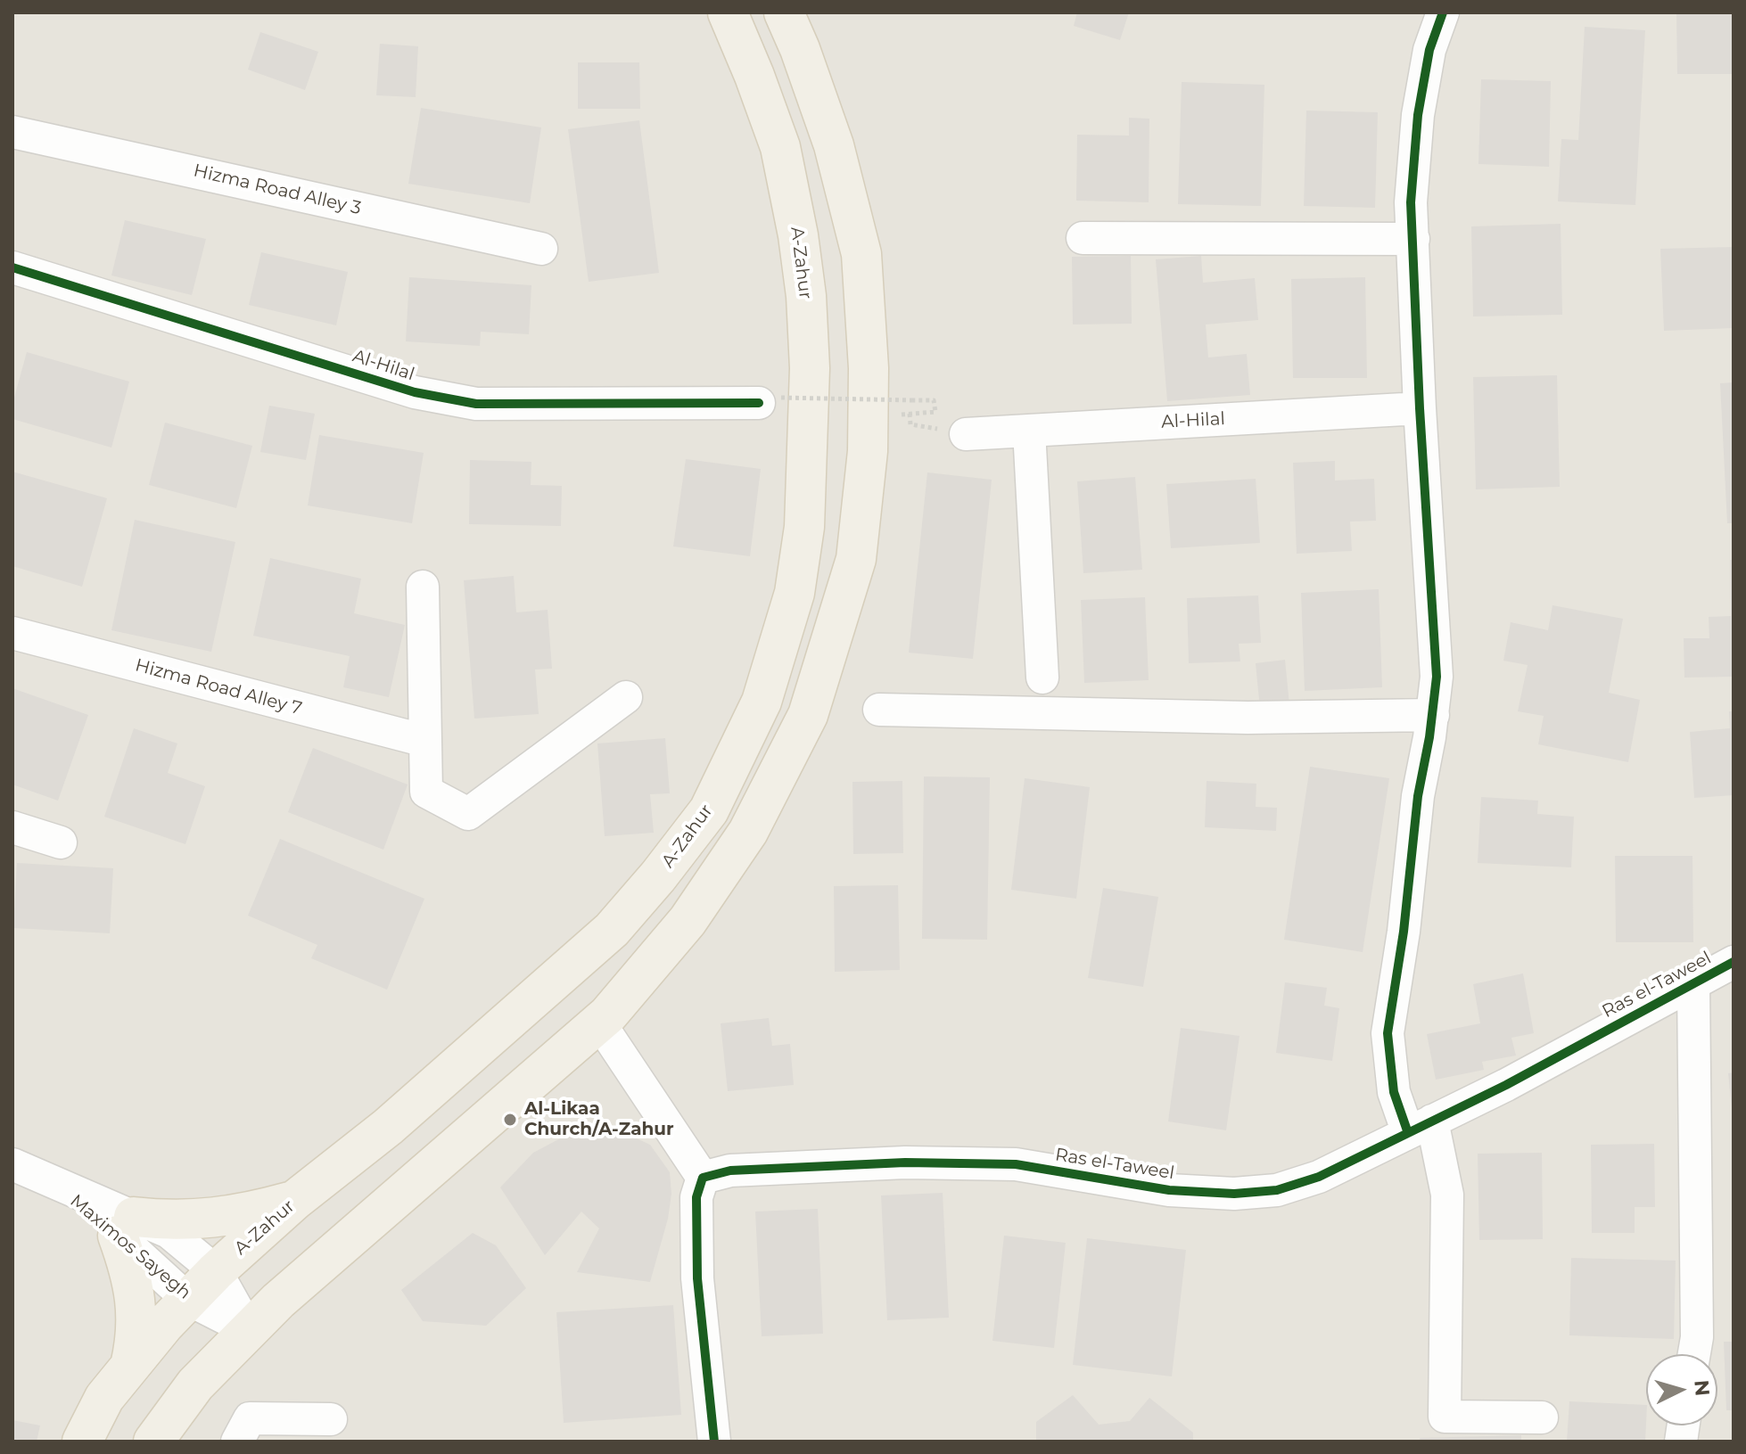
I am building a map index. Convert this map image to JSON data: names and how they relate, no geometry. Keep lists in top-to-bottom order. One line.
{"streets":{"main road":["A-Zahur"],"street":["Hizma Road Alley 3","Al-Hilal","Hizma Road Alley 7","Ras el-Taweel","Maximos Sayegh"]},"crossings":[["A-Zahur","Maximos Sayegh"]],"places":["Al-Likaa Church/A-Zahur"],"north":"right"}
